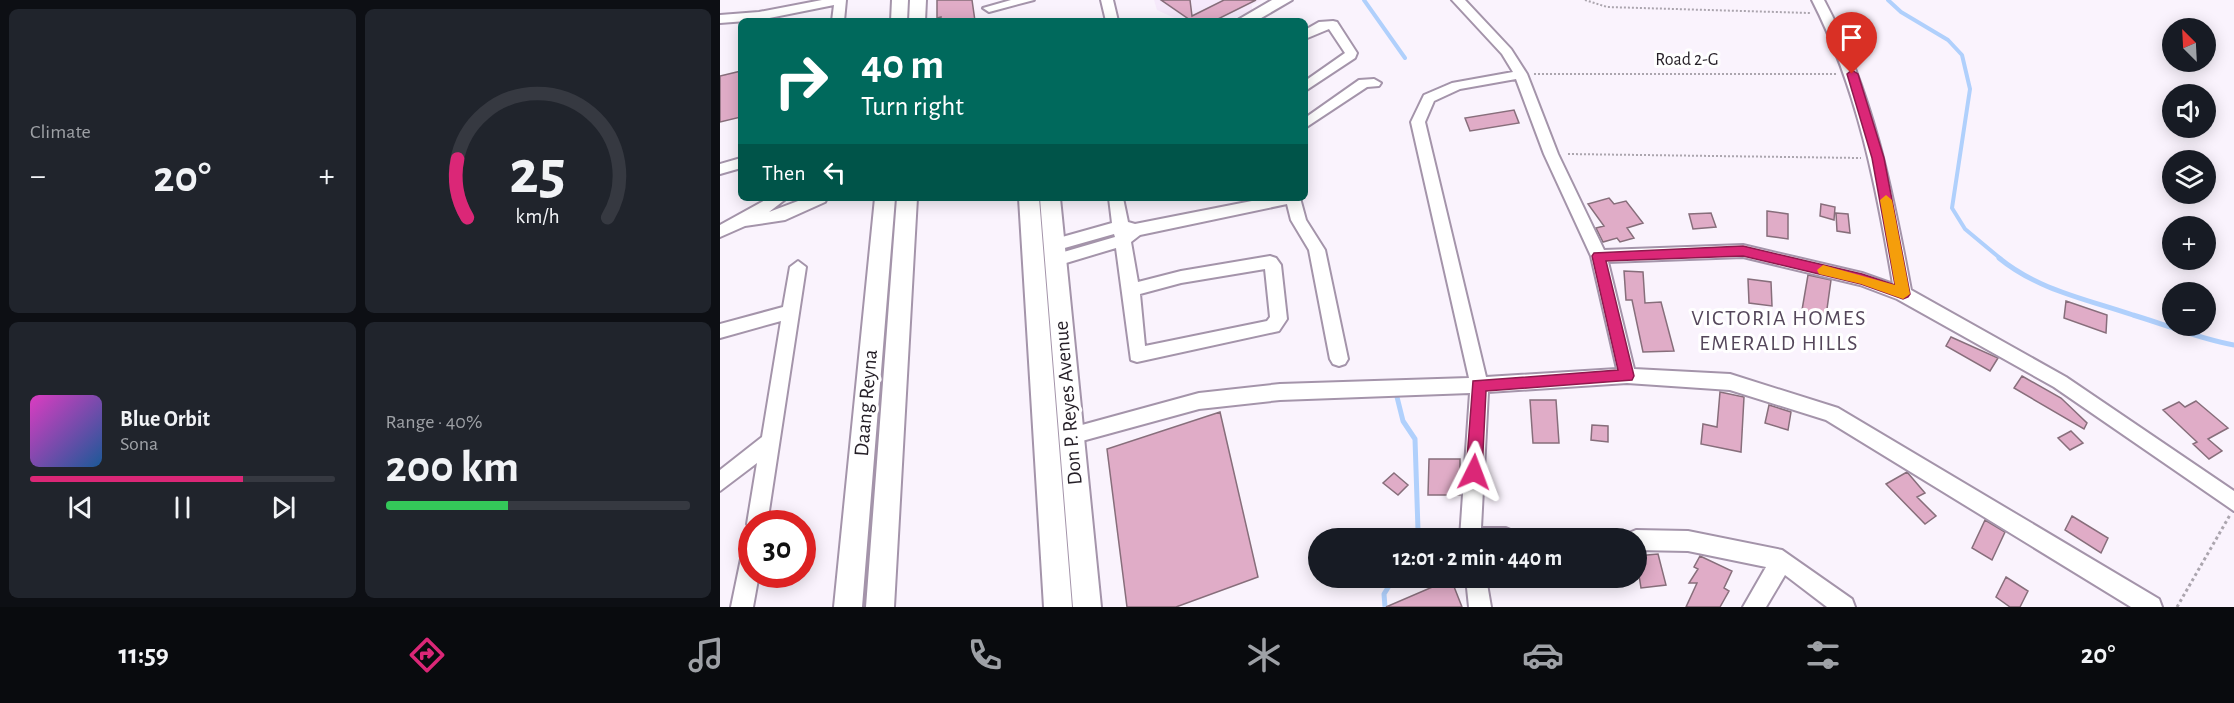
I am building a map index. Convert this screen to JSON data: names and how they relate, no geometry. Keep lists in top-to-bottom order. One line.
{"streets":{"street":["Daang Reyna","Don P. Reyes Avenue"],"path":["Road 2-G"]},"districts":["VICTORIA HOMES EMERALD HILLS"],"north":"top left","page":{"tile":["Climate",["Range · 40%","200 km"]],"map_buttons":["+","−"],"turn":["40 m","Turn right"],"then":"Then","heat":["−","20°","+"],"song":["Blue Orbit","Sona"],"limit":"30","trip":"12:01 · 2 min · 440 m","tabs":["11:59","20°"],"gauge":["25","km/h"]}}
